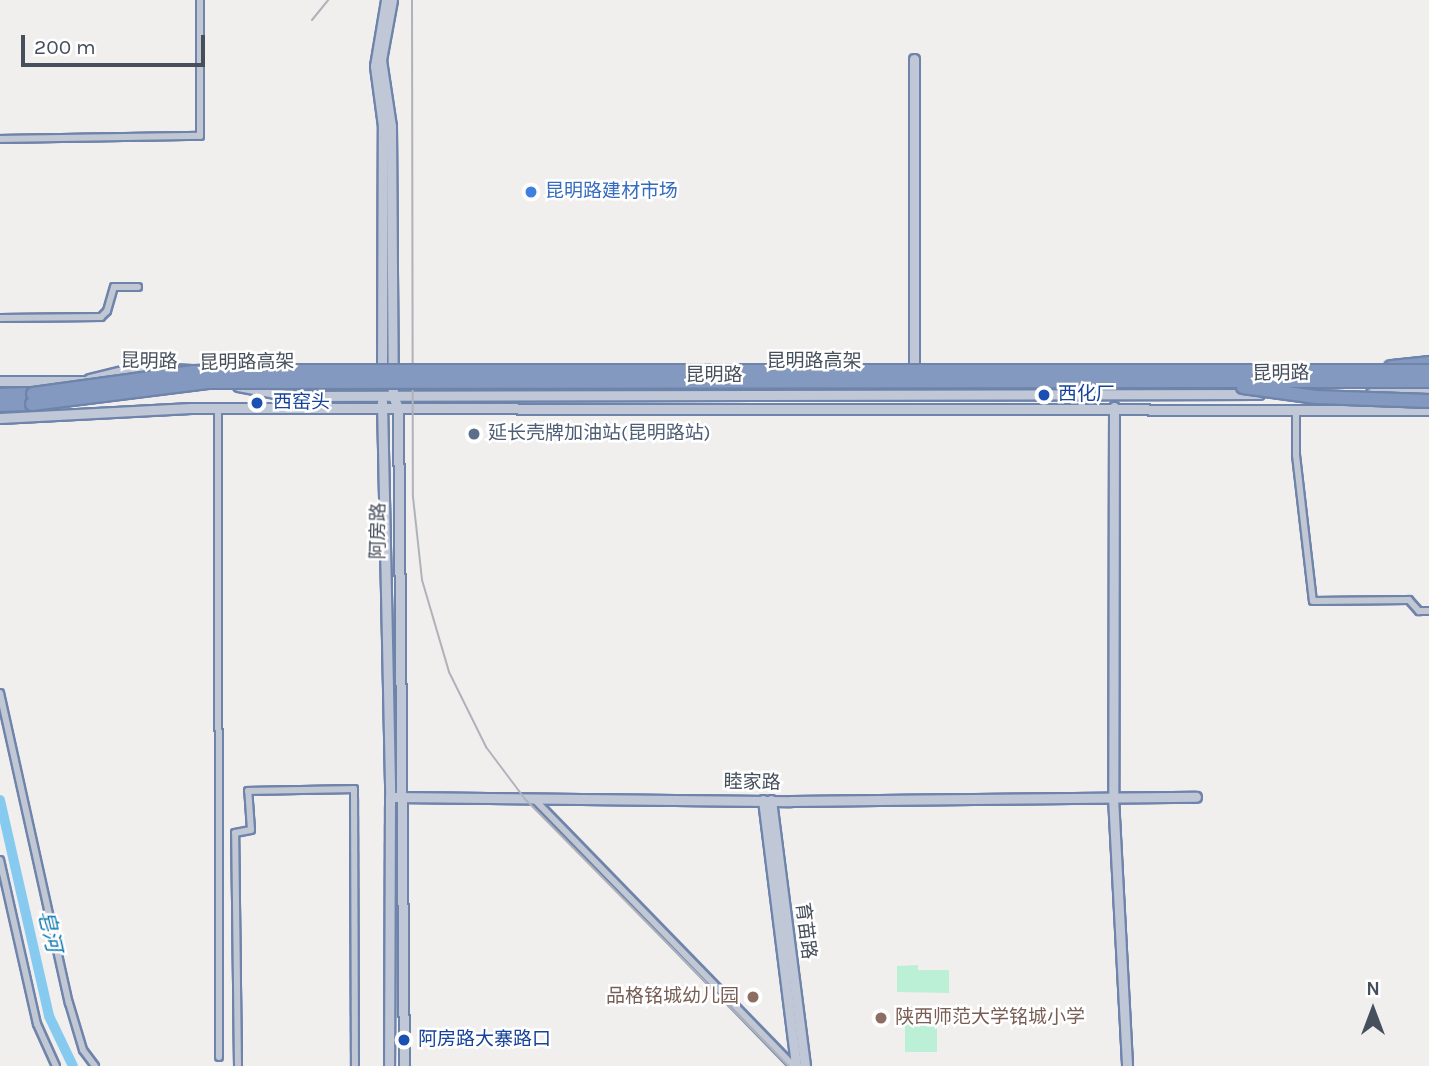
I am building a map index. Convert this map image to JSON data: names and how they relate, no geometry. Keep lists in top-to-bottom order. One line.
{"streets":{"highway":["昆明路高架"],"main road":["昆明路","阿房路","睦家路","育苗路"]},"crossings":[["昆明路","阿房路"],["阿房路","睦家路"],["睦家路","育苗路"]],"water":["皂河"],"places":["昆明路建材市场","西化厂","西窑头","延长壳牌加油站(昆明路站)","品格铭城幼儿园","陕西师范大学铭城小学","阿房路大寨路口"],"scale_bar":"200 m","north":"top"}
